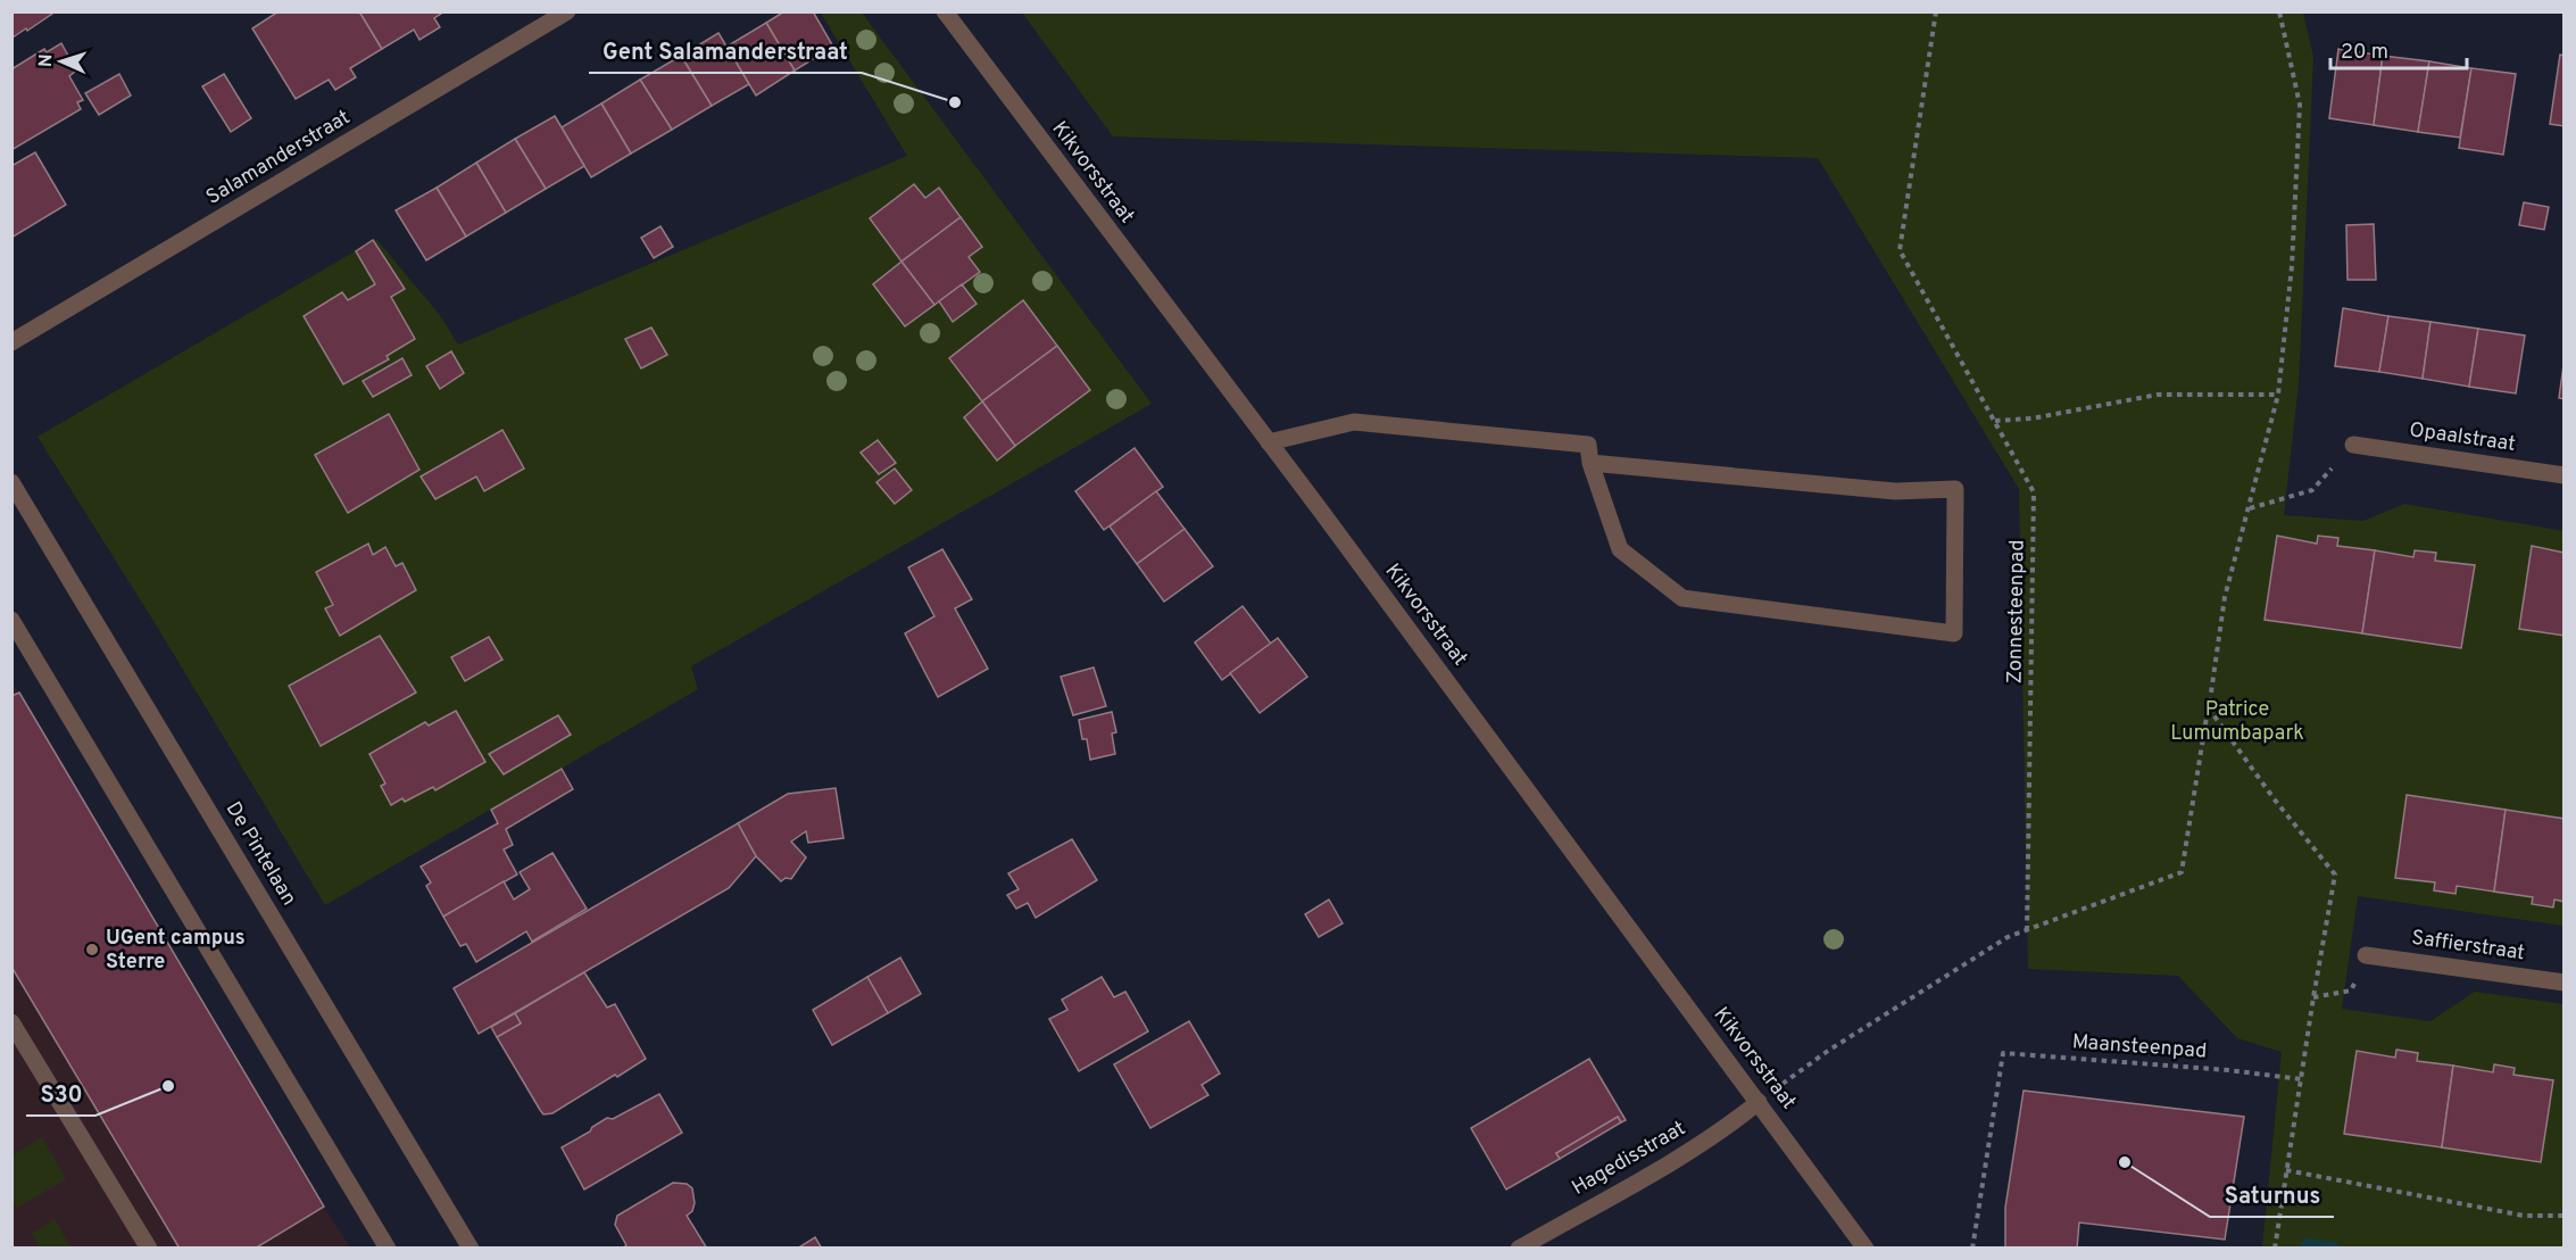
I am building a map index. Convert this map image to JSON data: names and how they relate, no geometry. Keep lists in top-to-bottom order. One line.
{"streets":{"street":["Salamanderstraat","Kikvorsstraat","Opaalstraat","De Pintelaan","Saffierstraat","Hagedisstraat"],"path":["Zonnesteenpad","Maansteenpad"]},"crossings":[["Kikvorsstraat","Hagedisstraat"]],"parks":["Patrice Lumumbapark"],"places":["Gent Salamanderstraat","UGent campus Sterre","S30","Saturnus"],"scale_bar":"20 m","north":"left"}
